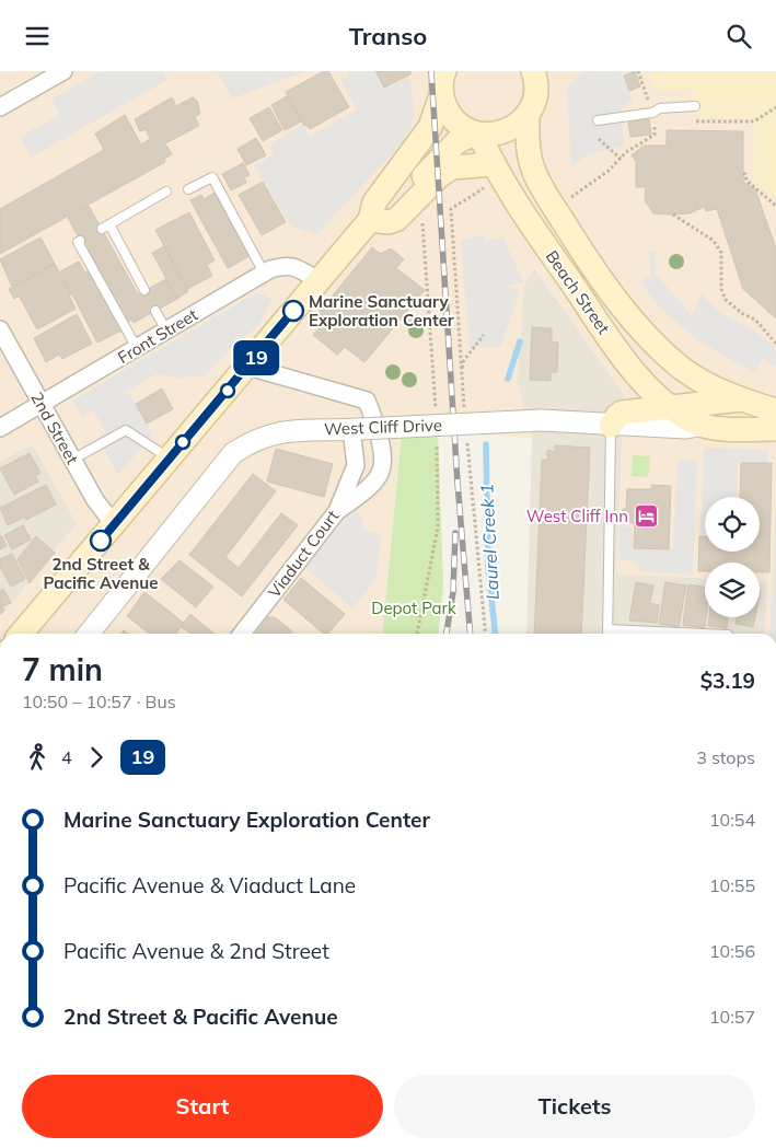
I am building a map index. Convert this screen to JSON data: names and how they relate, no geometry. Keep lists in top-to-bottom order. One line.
{"streets":{"main road":["Beach Street","West Cliff Drive"],"street":["Front Street","2nd Street","Viaduct Court"]},"crossings":[["Beach Street","West Cliff Drive"],["Front Street","2nd Street"],["West Cliff Drive","Viaduct Court"]],"water":["Laurel Creek 1"],"parks":["Depot Park"],"places":{"other":["Marine Sanctuary Exploration Center","2nd Street & Pacific Avenue"],"hotel":["West Cliff Inn"]},"lines":["bus line 19"],"page":{"header":"Transo","on_map":"19","heading":["7 min","10:50 – 10:57 · Bus","$3.19"],"legs":["4","19","3 stops"],"list":[{"name":"Marine Sanctuary Exploration Center","value":"10:54"},{"name":"Pacific Avenue & Viaduct Lane","value":"10:55"},{"name":"Pacific Avenue & 2nd Street","value":"10:56"},{"name":"2nd Street & Pacific Avenue","value":"10:57"}],"buttons":["Start","Tickets"]}}
